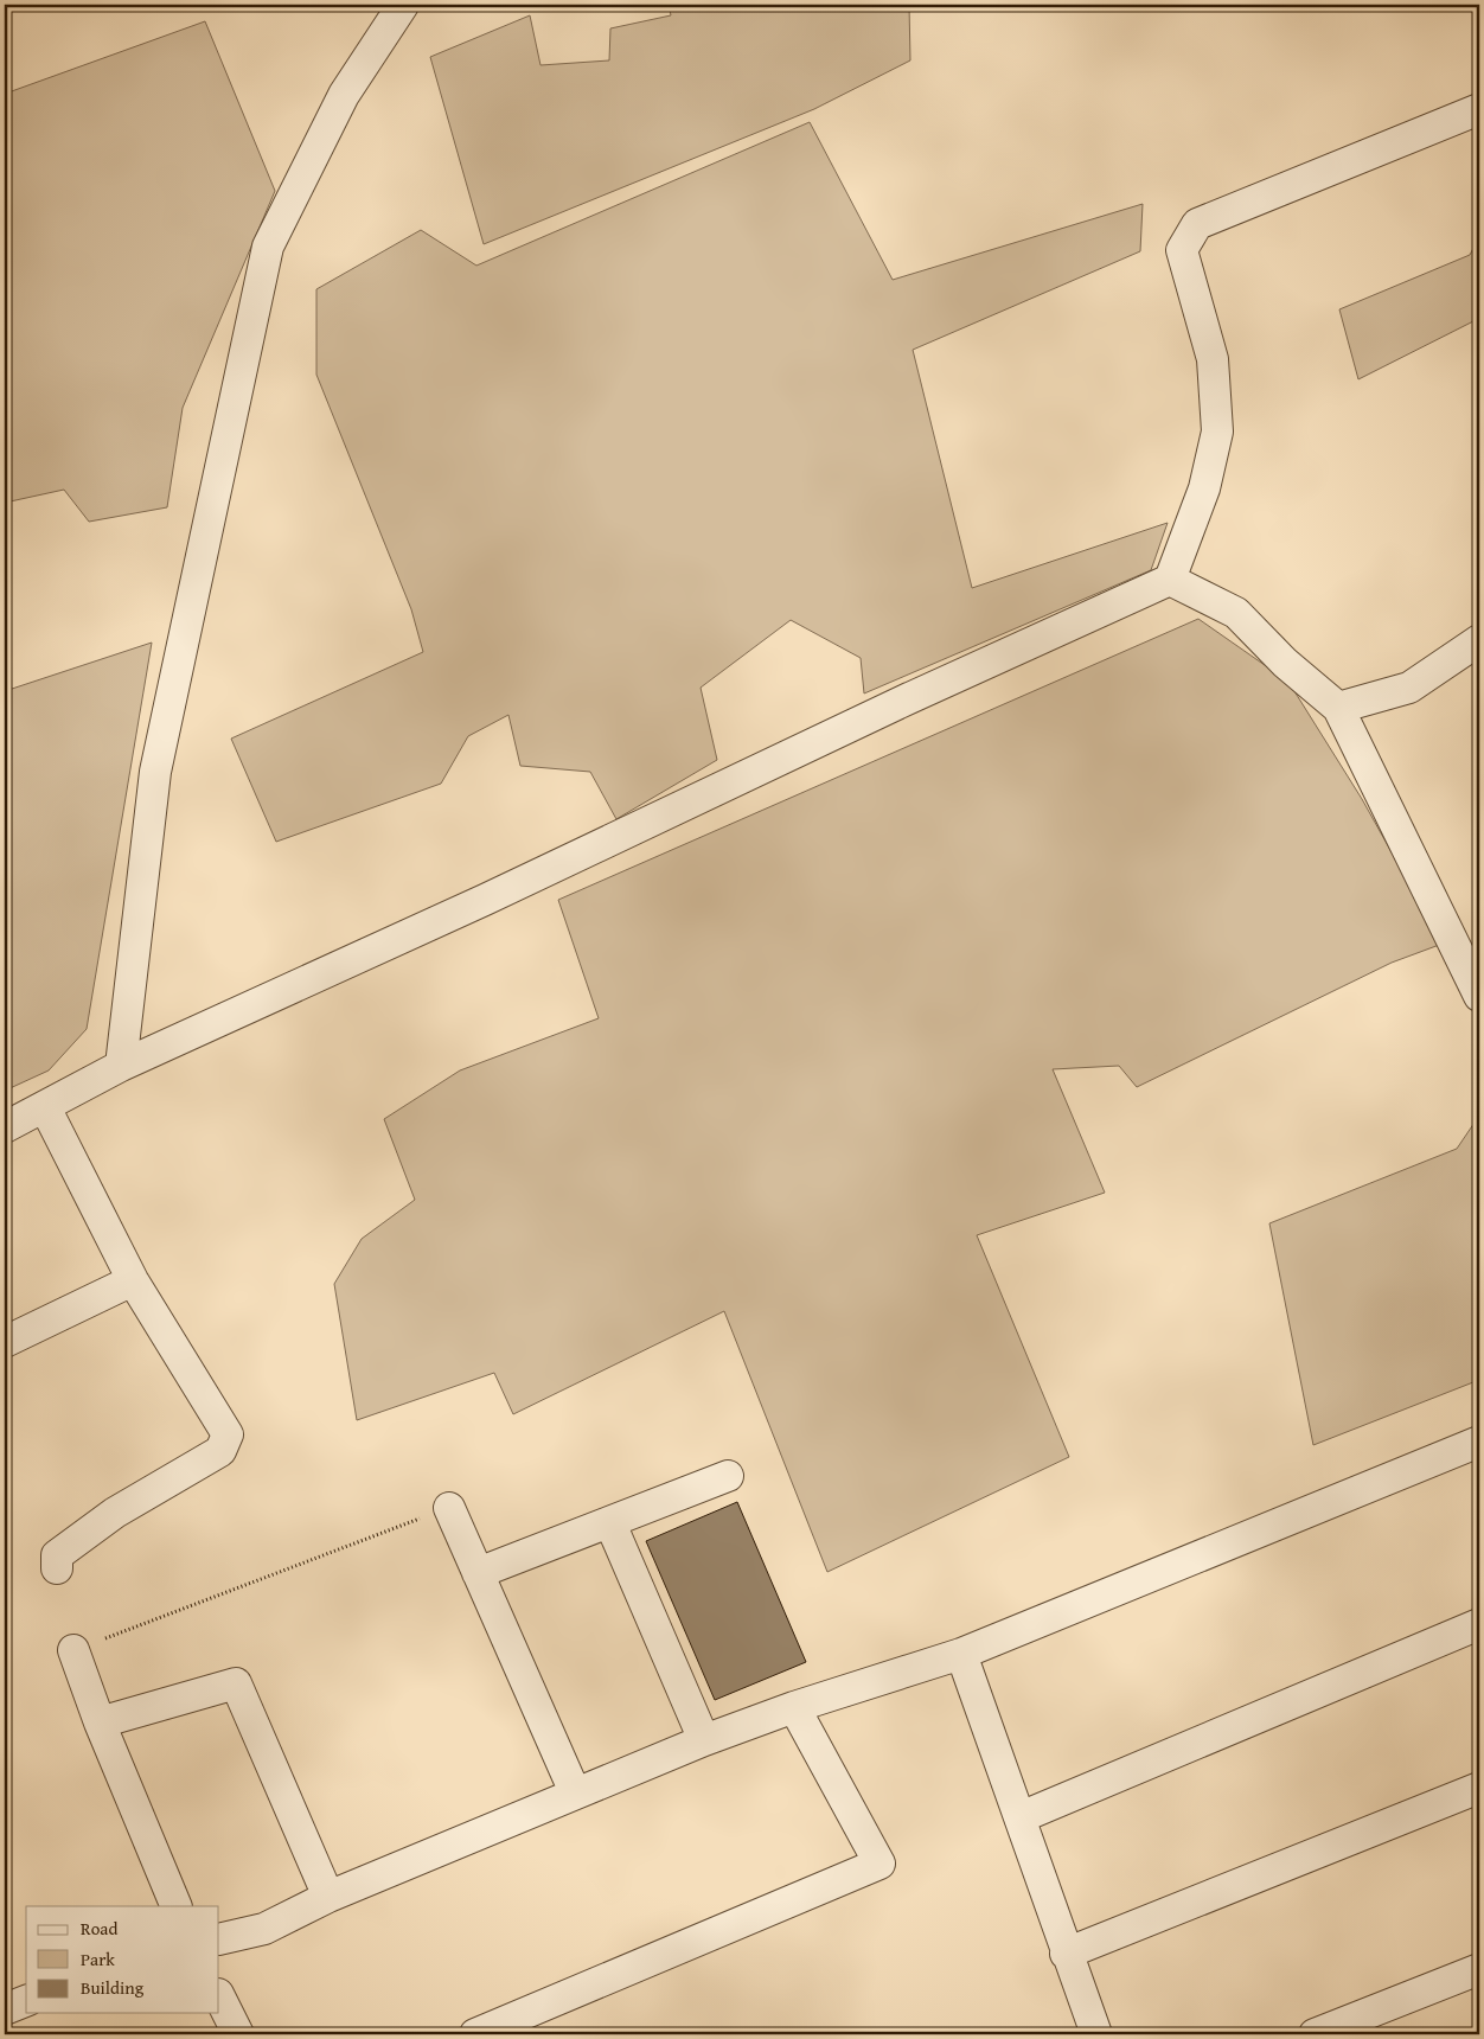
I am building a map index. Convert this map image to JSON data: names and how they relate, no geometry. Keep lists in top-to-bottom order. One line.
{"legend":["Road","Park","Building"]}
